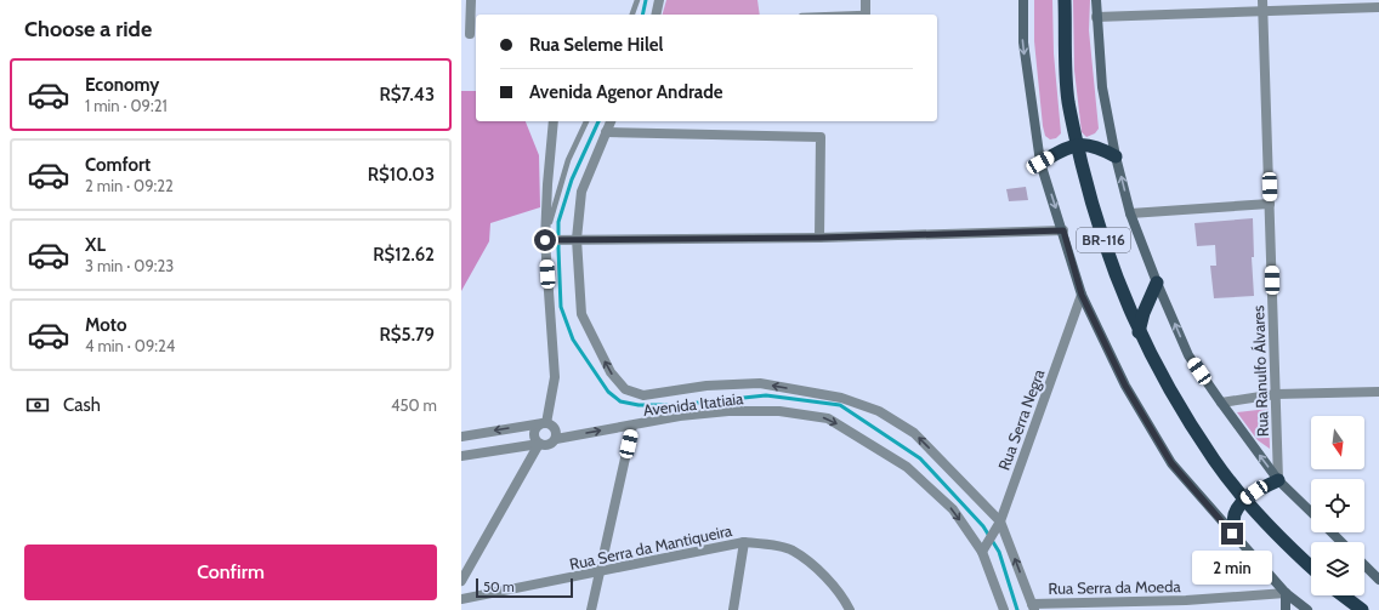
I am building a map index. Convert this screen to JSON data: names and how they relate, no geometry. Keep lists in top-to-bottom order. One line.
{"streets":{"highway":["BR-116"],"street":["Rua Ranulfo Álvares","Avenida Itatiaia","Rua Serra Negra","Rua Serra da Mantiqueira","Rua Serra da Moeda"]},"crossings":[["Avenida Itatiaia","Rua Serra Negra"],["Avenida Itatiaia","Rua Serra da Moeda"]],"scale_bar":"50 m","north":"bottom","page":{"heading":"Choose a ride","banner":["Rua Seleme Hilel","Avenida Agenor Andrade"],"list":[{"name":"Economy","note":"1 min · 09:21","value":"R$7.43"},{"name":"Comfort","note":"2 min · 09:22","value":"R$10.03"},{"name":"XL","note":"3 min · 09:23","value":"R$12.62"},{"name":"Moto","note":"4 min · 09:24","value":"R$5.79"}],"pay":["Cash","450 m"],"buttons":"Confirm","bubble":"2 min","scale":"50 m"}}
